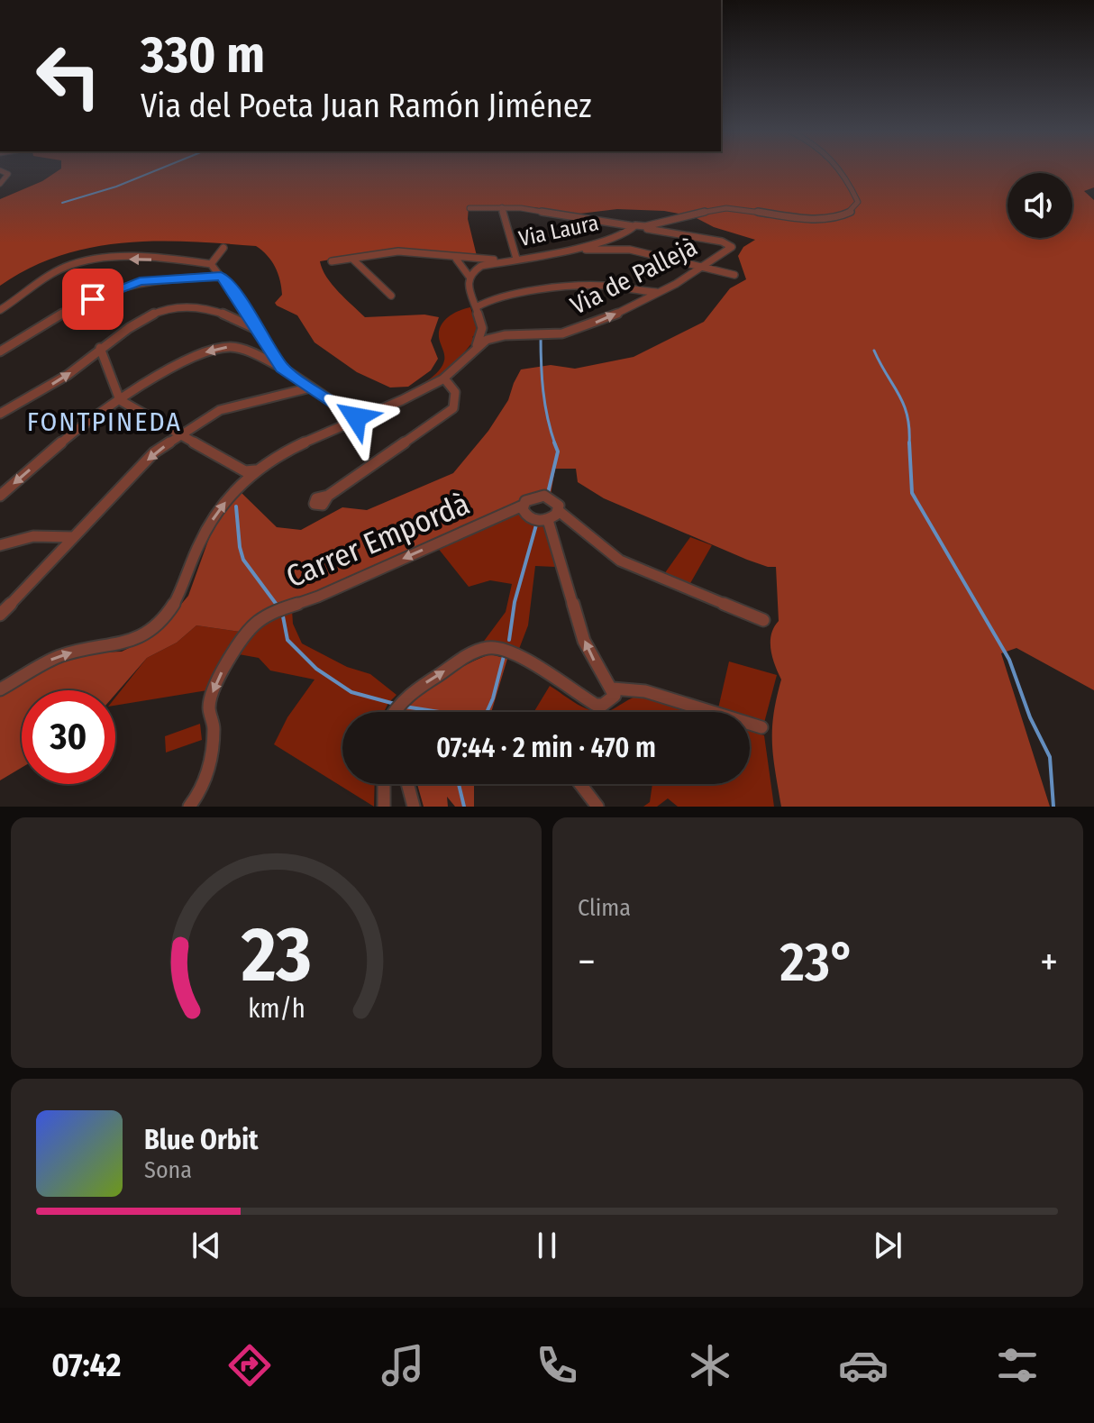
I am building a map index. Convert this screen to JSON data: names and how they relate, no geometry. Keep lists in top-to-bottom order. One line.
{"streets":{"street":["Via Laura","Via de Pallejà","Carrer Empordà"]},"one_way":["Via de Pallejà","Carrer Empordà"],"districts":["FONTPINEDA"],"page":{"turn":["330 m","Via del Poeta Juan Ramón Jiménez"],"limit":"30","trip":"07:44 · 2 min · 470 m","tile":"Clima","heat":["−","23°","+"],"song":["Blue Orbit","Sona"],"tabs":"07:42","gauge":["23","km/h"]}}
